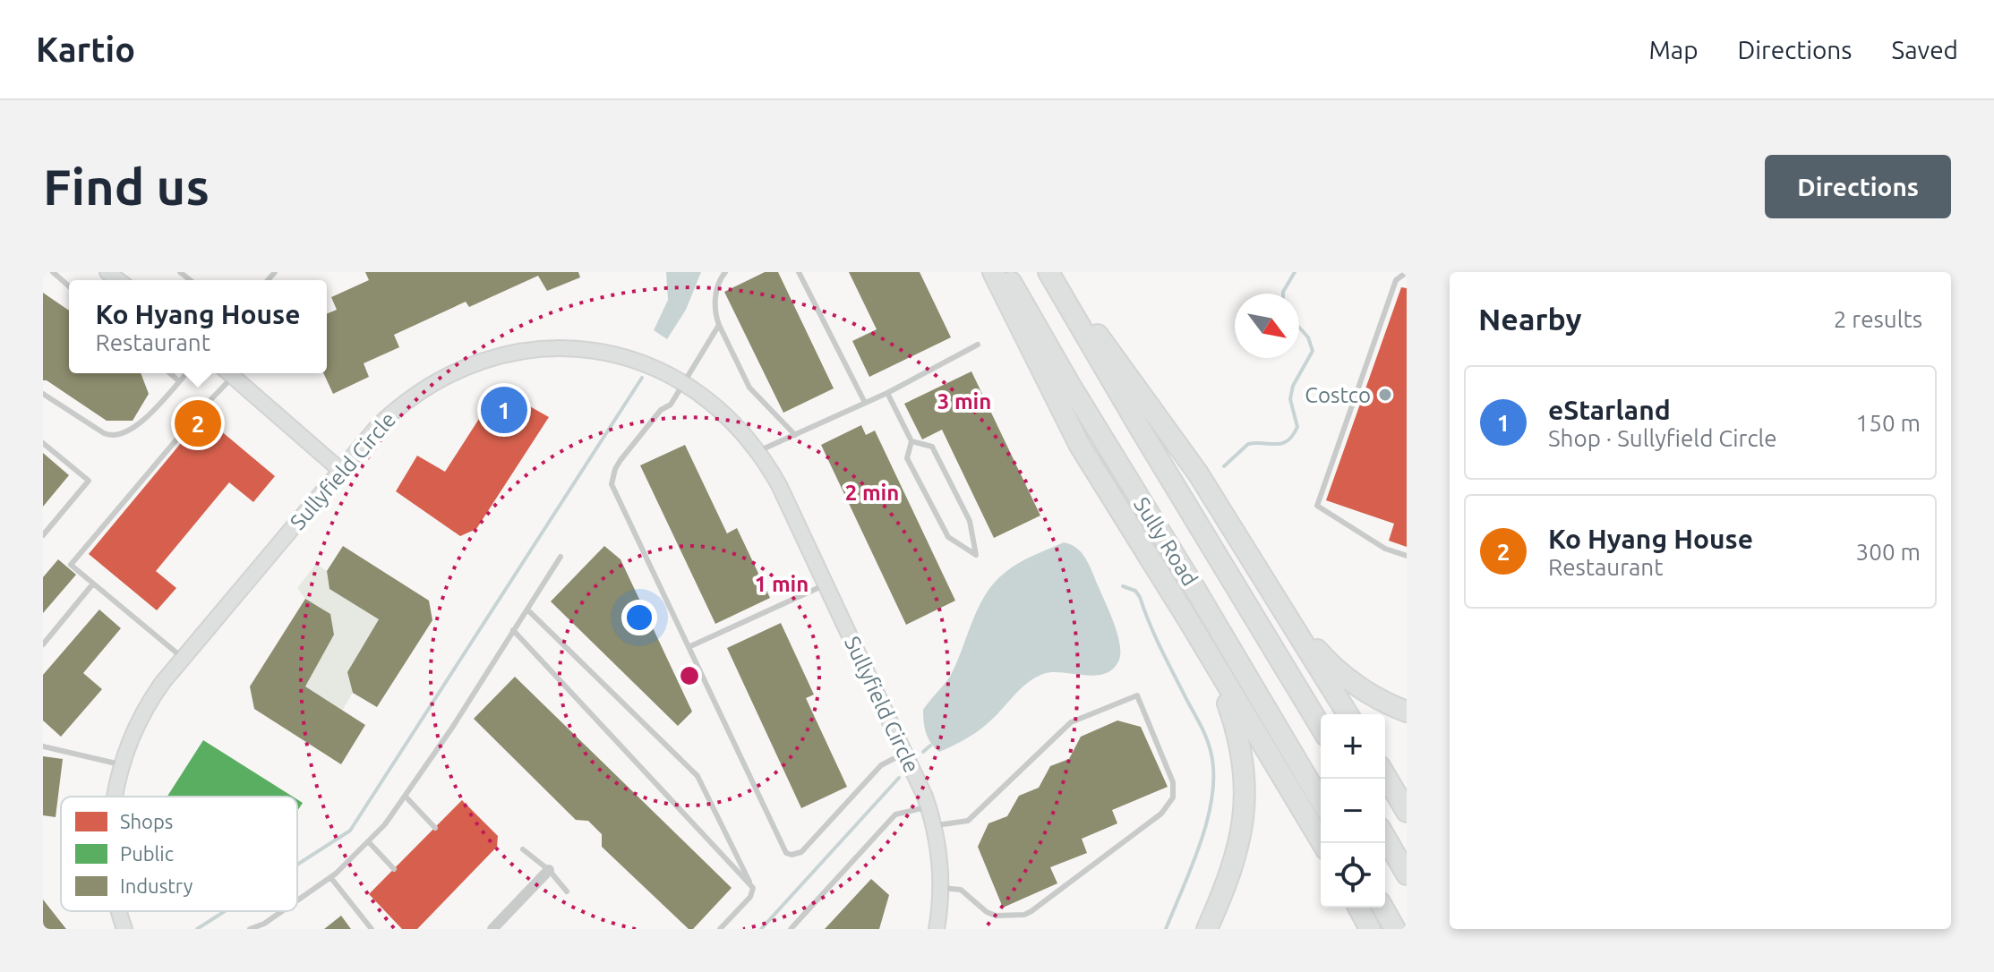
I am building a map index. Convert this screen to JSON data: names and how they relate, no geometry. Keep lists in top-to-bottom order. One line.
{"streets":{"highway":["Sully Road"],"street":["Sullyfield Circle"]},"places":["Costco"],"legend":["Shops","Public","Industry"],"north":"bottom right","page":{"header":"Kartio","nav":["Map","Directions","Saved"],"buttons":"Directions","title":"Find us","heading":["Nearby","2 results"],"popup":["Ko Hyang House","Restaurant"],"list":[{"mark":"1","name":"eStarland","note":"Shop · Sullyfield Circle","value":"150 m"},{"mark":"2","name":"Ko Hyang House","note":"Restaurant","value":"300 m"}],"pins":["1","2"],"map_buttons":["+","−"]},"rings":["3 min","2 min","1 min"]}
